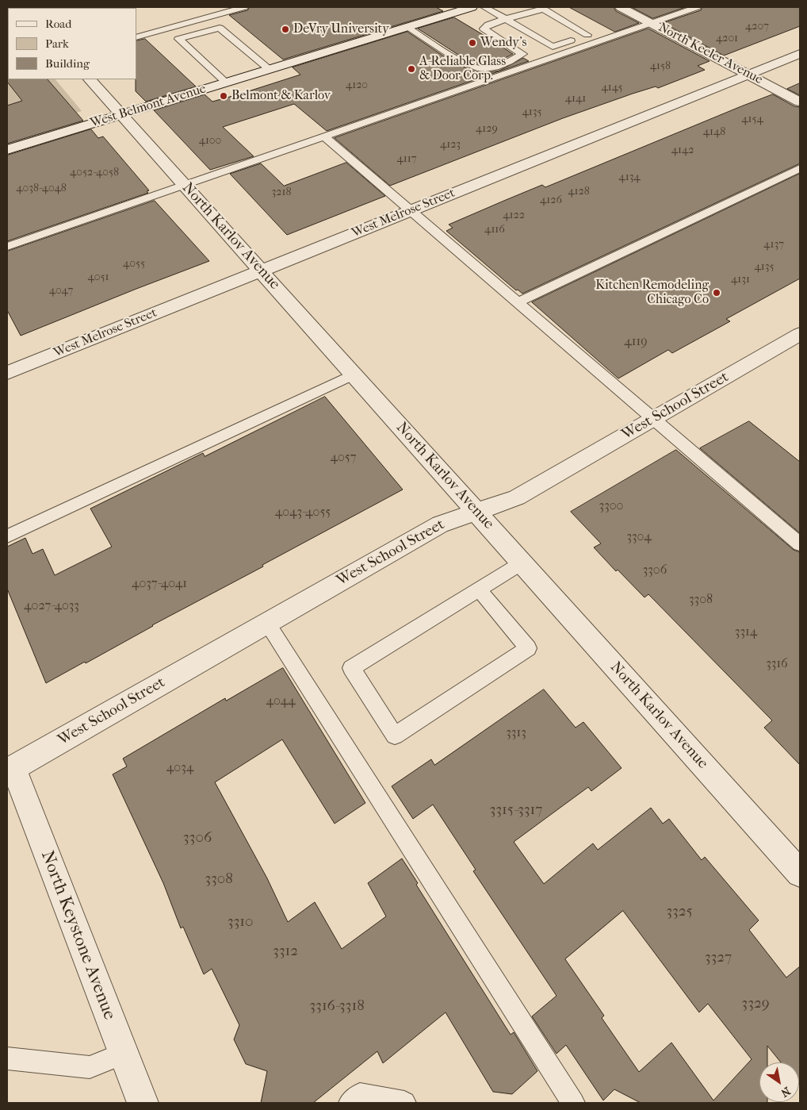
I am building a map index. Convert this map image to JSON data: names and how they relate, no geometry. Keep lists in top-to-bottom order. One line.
{"streets":{"street":["North Keeler Avenue","West Belmont Avenue","West Melrose Street","North Karlov Avenue","West School Street","North Keystone Avenue"]},"crossings":[["North Keeler Avenue","West Melrose Street"],["West Belmont Avenue","North Karlov Avenue"],["West Melrose Street","North Karlov Avenue"],["North Karlov Avenue","West School Street"],["West School Street","North Keystone Avenue"]],"places":["DeVry University","Wendy's","A-Reliable Glass & Door Corp.","Belmont & Karlov","Kitchen Remodeling Chicago Co"],"house_numbers":["4207","4201","4158","4120","4145","4141","4135","4154","4129","4148","4100","4123","4142","4117","4052-4058","4134","4038-4048","4128","3218","4126","4122","4116","4137","4055","4135","4051","4131","4047","4119","4057","3300","4043-4055","3304","3306","4037-4041","3308","4027-4033","3314","3316","4044","3313","4034","3315-3317","3306","3308","3325","3310","3312","3327","3329","3316-3318"],"legend":["Road","Park","Building"],"north":"bottom right"}
